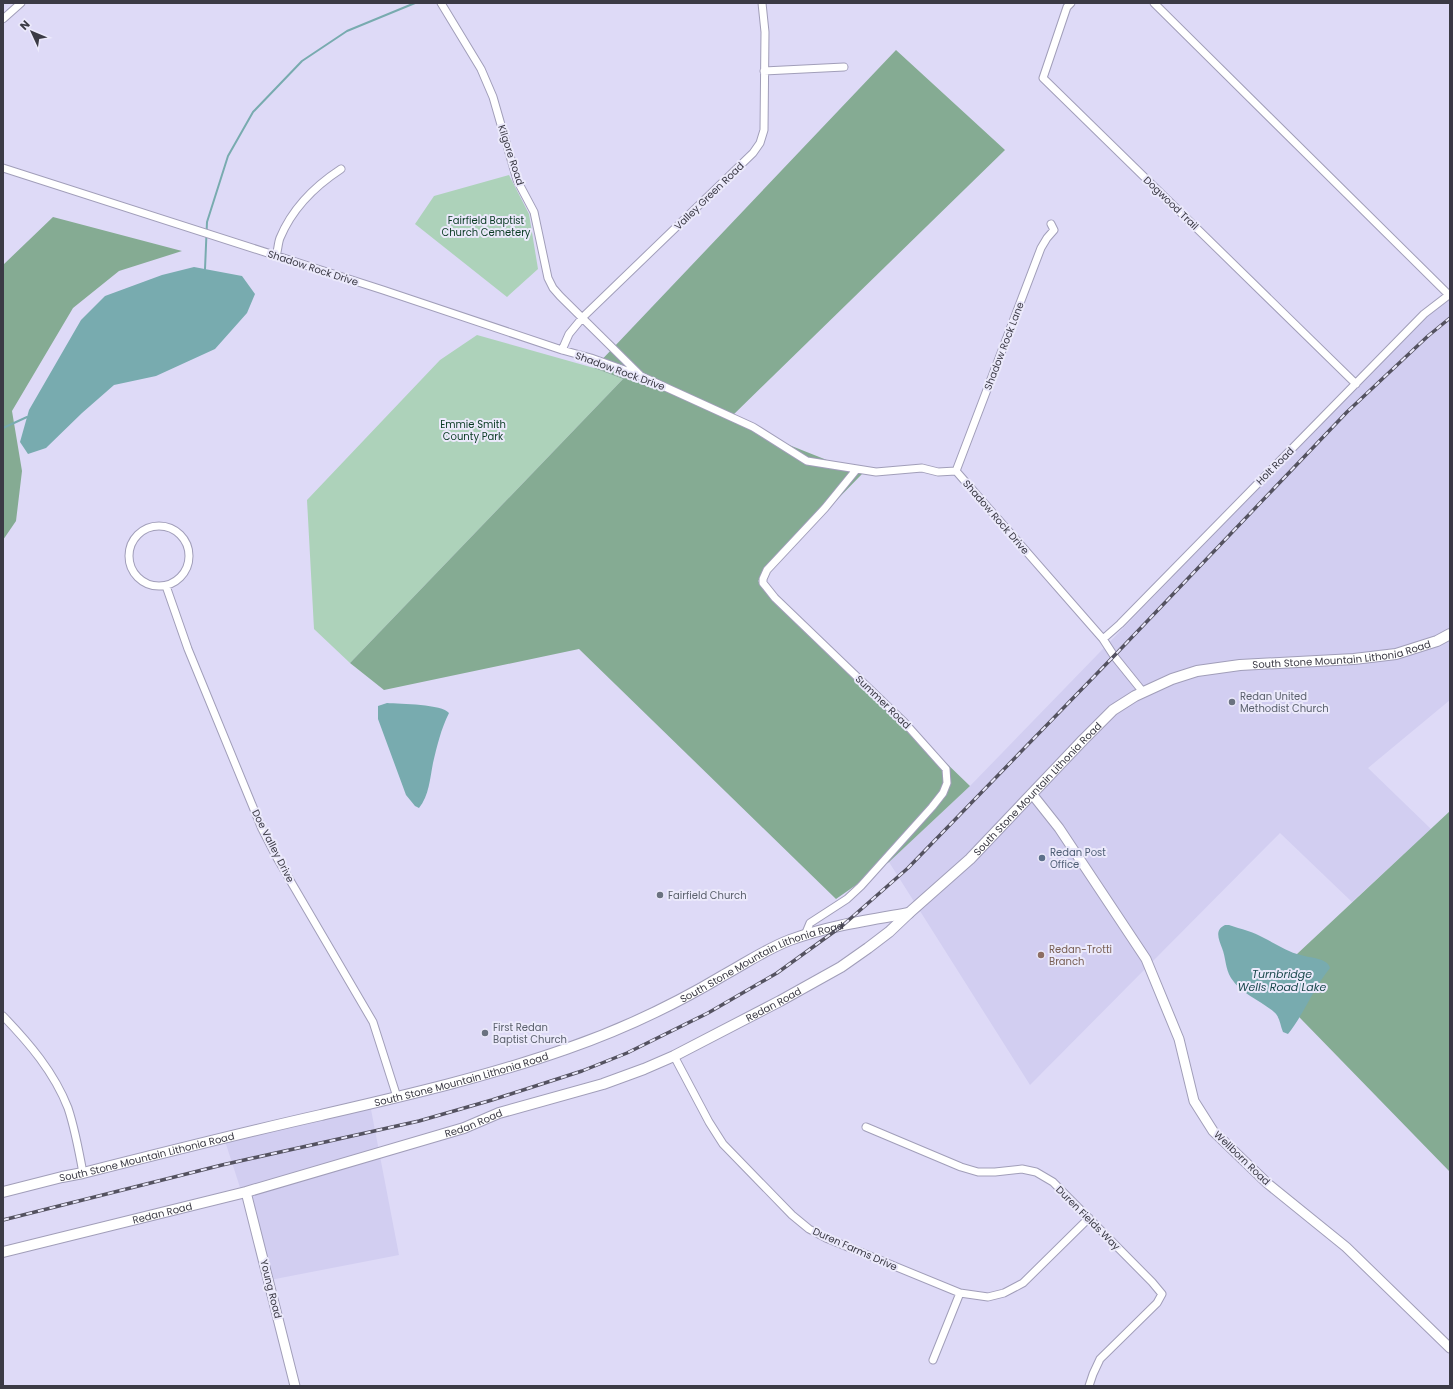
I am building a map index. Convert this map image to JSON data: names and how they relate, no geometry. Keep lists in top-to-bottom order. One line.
{"streets":{"main road":["South Stone Mountain Lithonia Road","Redan Road"],"street":["Kilgore Road","Valley Green Road","Dogwood Trail","Shadow Rock Drive","Shadow Rock Lane","Holt Road","Summer Road","Doe Valley Drive","Wellborn Road","Duren Fields Way","Duren Farms Drive","Young Road"]},"crossings":[["Kilgore Road","Valley Green Road"],["Kilgore Road","Shadow Rock Drive"],["Valley Green Road","Shadow Rock Drive"],["Dogwood Trail","Holt Road"],["Shadow Rock Drive","Shadow Rock Lane"],["Shadow Rock Drive","Holt Road"],["Shadow Rock Drive","South Stone Mountain Lithonia Road"],["Shadow Rock Drive","Summer Road"],["South Stone Mountain Lithonia Road","Summer Road"],["South Stone Mountain Lithonia Road","Doe Valley Drive"],["South Stone Mountain Lithonia Road","Redan Road"],["South Stone Mountain Lithonia Road","Wellborn Road"],["Redan Road","Duren Farms Drive"],["Redan Road","Young Road"],["Duren Fields Way","Duren Farms Drive"]],"water":["Turnbridge Wells Road Lake"],"parks":["Fairfield Baptist Church Cemetery","Emmie Smith County Park"],"places":["Redan United Methodist Church","Redan Post Office","Fairfield Church","Redan-Trotti Branch","First Redan Baptist Church"],"north":"top left"}
